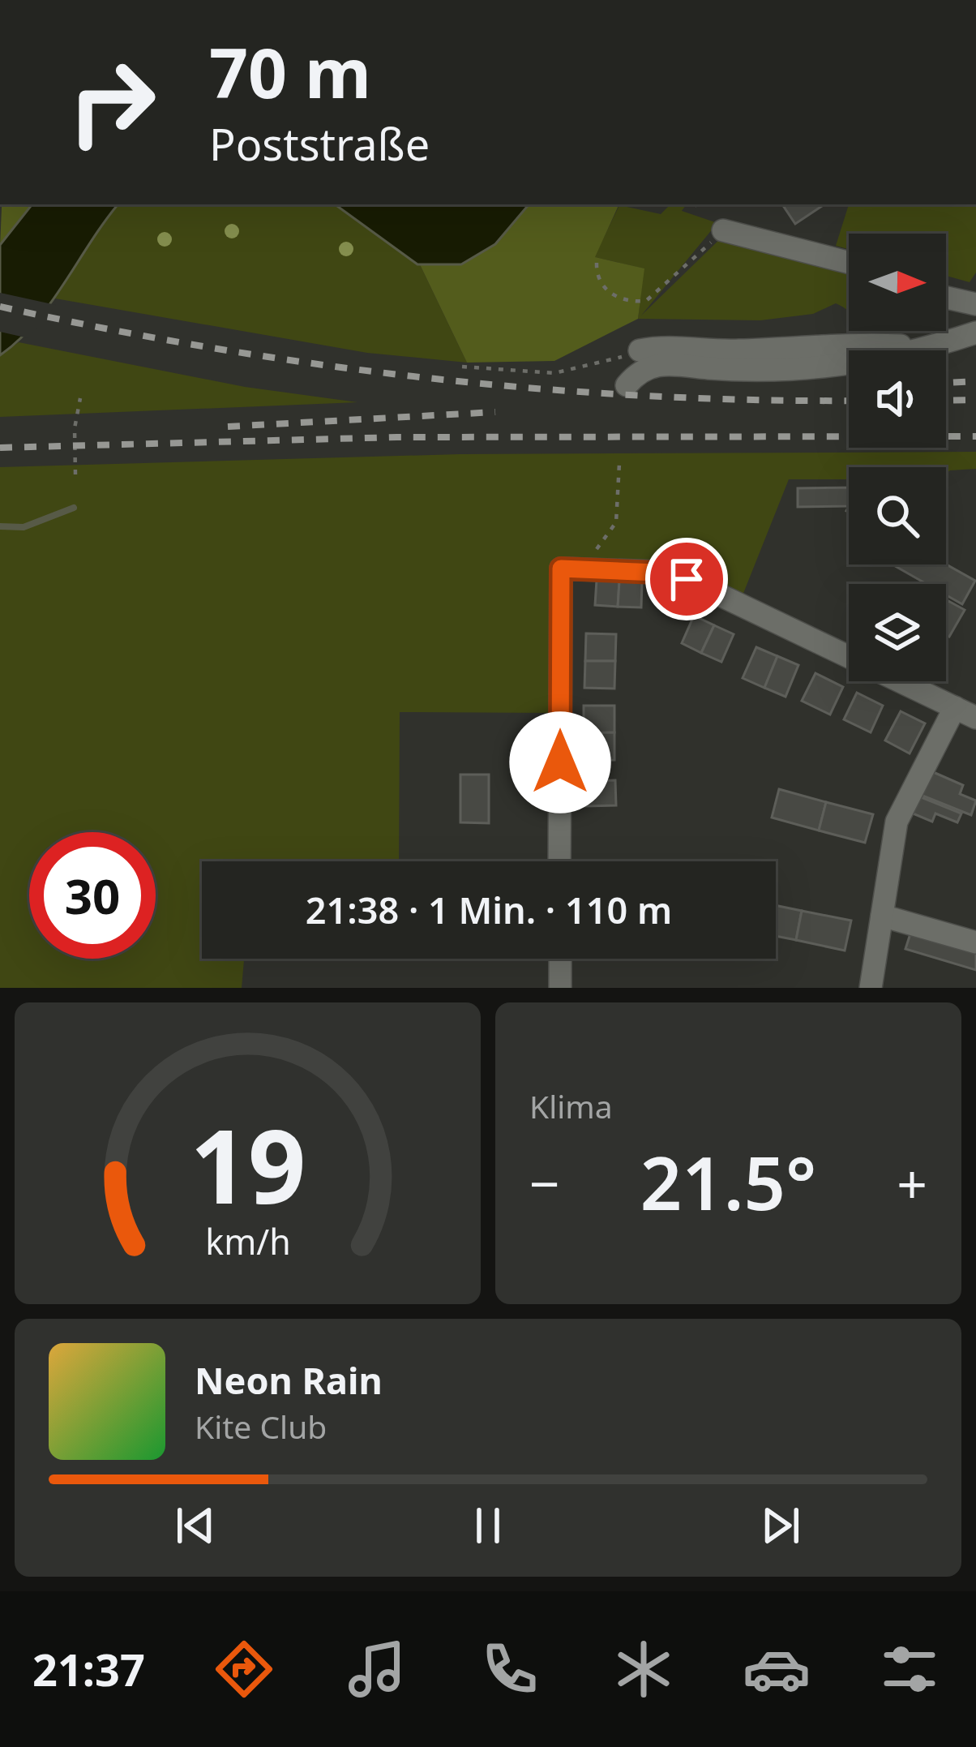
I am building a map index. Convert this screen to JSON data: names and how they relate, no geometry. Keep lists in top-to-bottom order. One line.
{"north":"right","page":{"turn":["70 m","Poststraße"],"limit":"30","trip":"21:38 · 1 Min. · 110 m","tile":"Klima","heat":["−","21.5°","+"],"song":["Neon Rain","Kite Club"],"tabs":"21:37","gauge":["19","km/h"]}}
